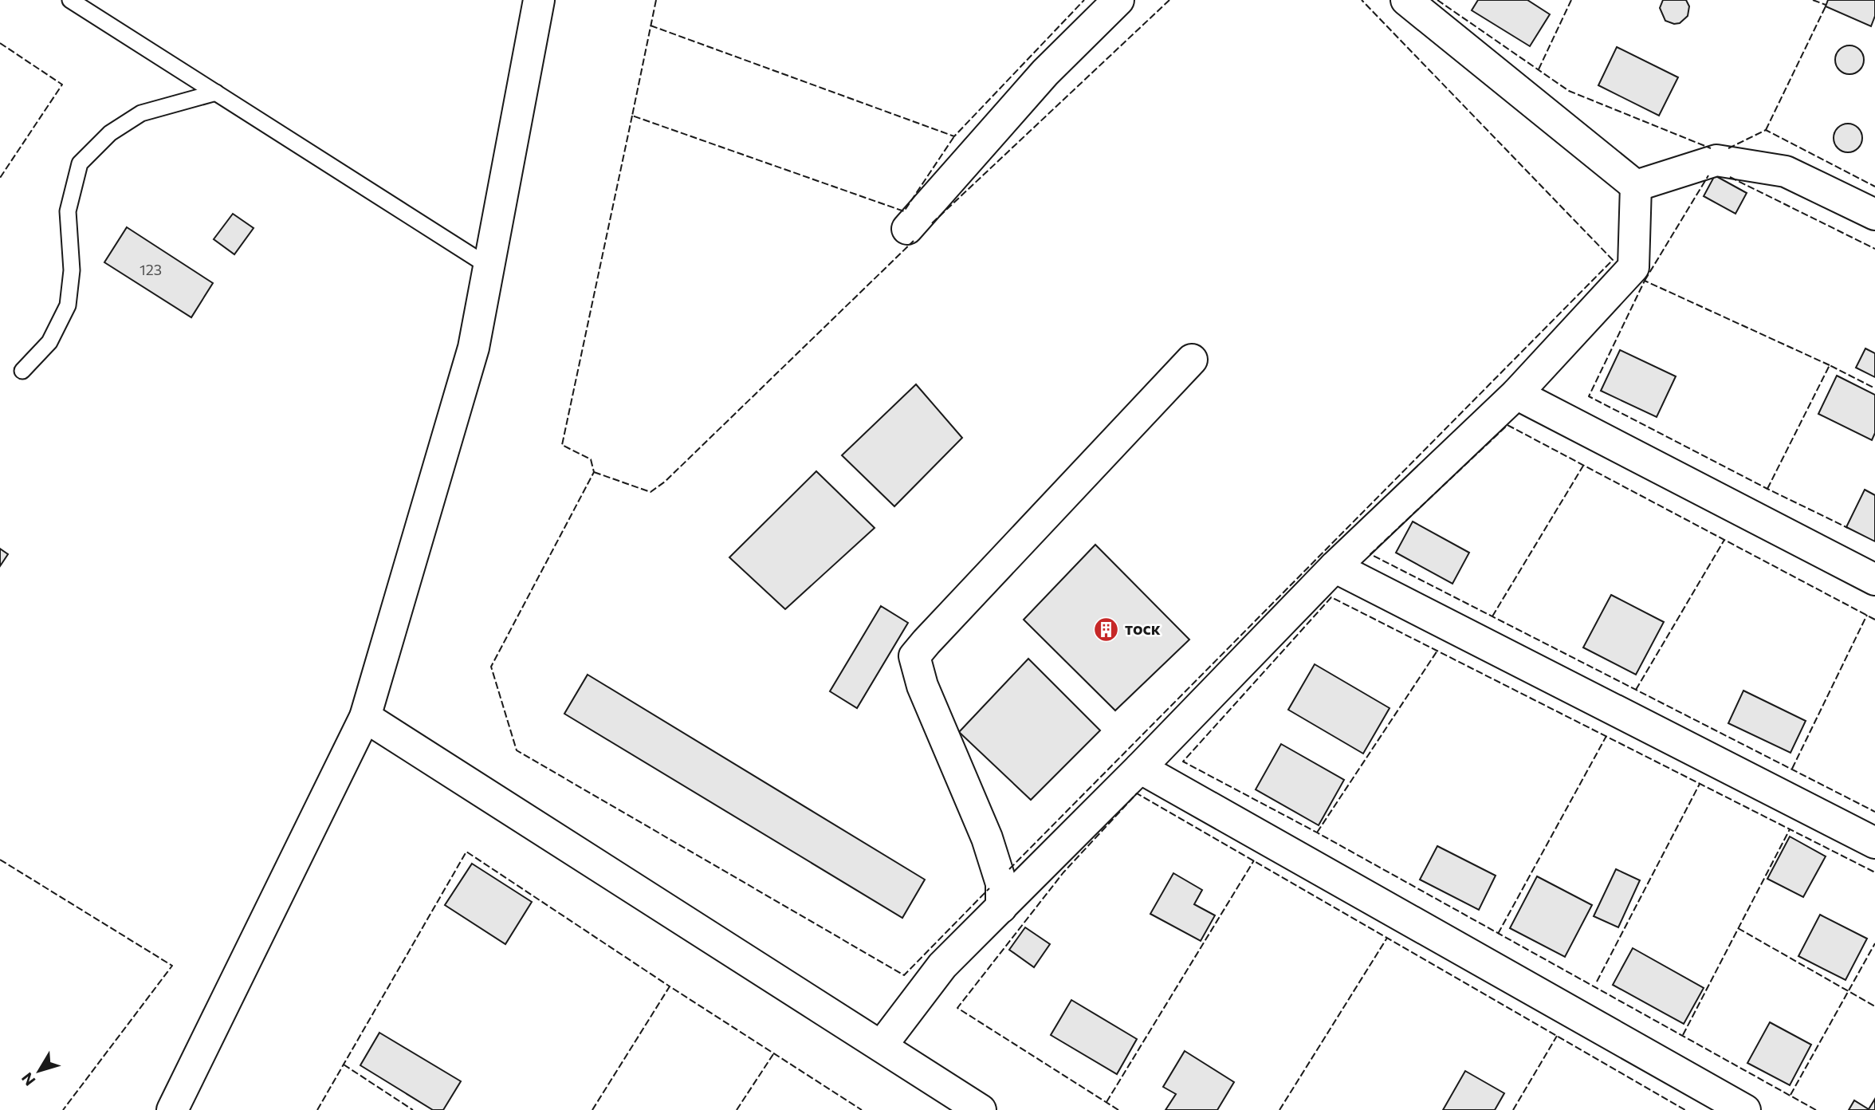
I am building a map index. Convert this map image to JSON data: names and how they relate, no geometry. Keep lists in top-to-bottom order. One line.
{"places":{"building":["тоск"]},"house_numbers":["123"],"north":"bottom left"}
